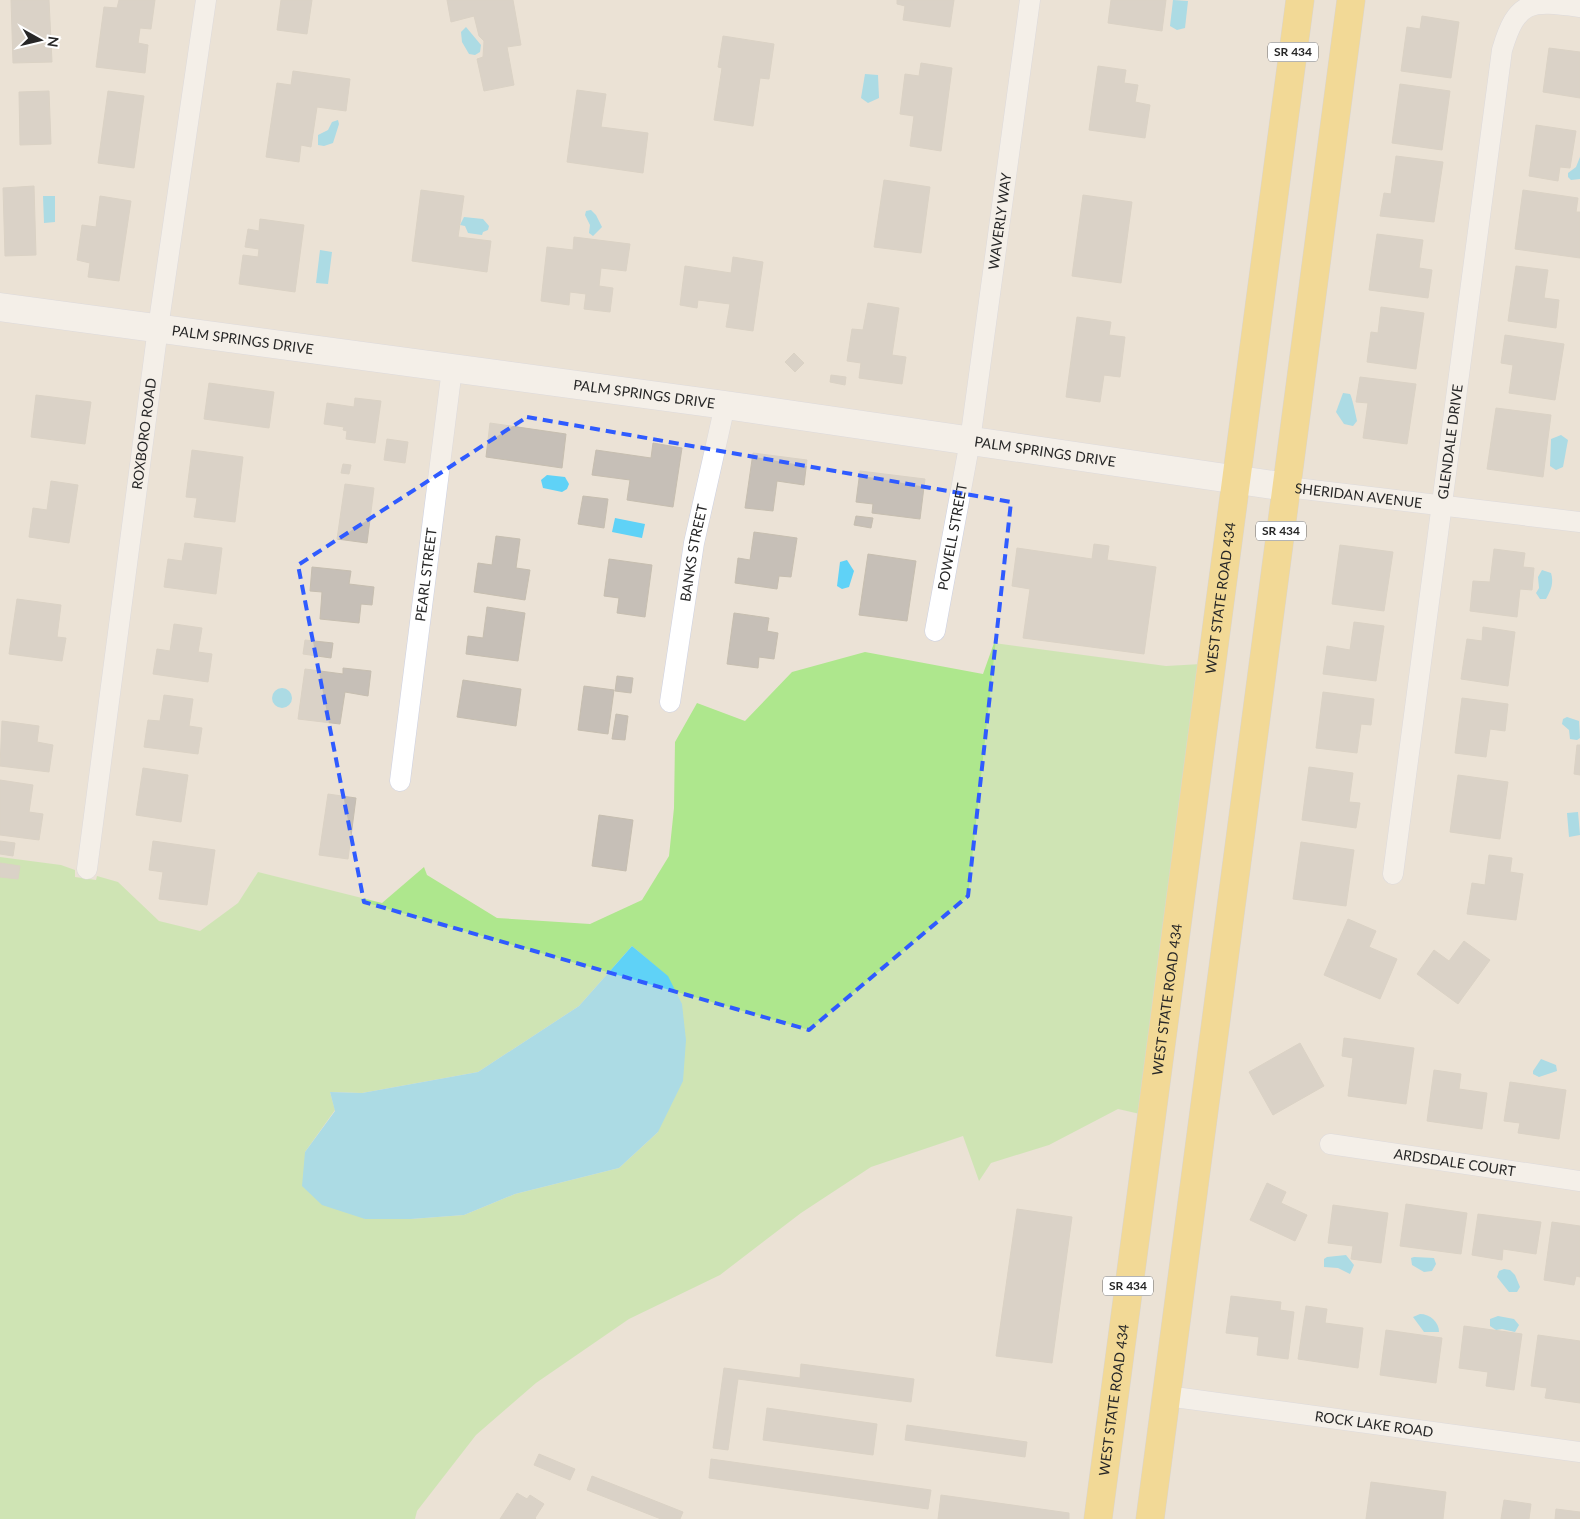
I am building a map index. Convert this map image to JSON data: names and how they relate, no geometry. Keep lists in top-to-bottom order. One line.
{"streets":{"main road":["SR 434","WEST STATE ROAD 434"],"street":["WAVERLY WAY","PALM SPRINGS DRIVE","ROXBORO ROAD","GLENDALE DRIVE","SHERIDAN AVENUE","POWELL STREET","BANKS STREET","PEARL STREET","ARDSDALE COURT","ROCK LAKE ROAD"]},"crossings":[["SR 434","PALM SPRINGS DRIVE"],["SR 434","SHERIDAN AVENUE"],["SR 434","WEST STATE ROAD 434"],["SR 434","ROCK LAKE ROAD"],["WAVERLY WAY","PALM SPRINGS DRIVE"],["WAVERLY WAY","POWELL STREET"],["PALM SPRINGS DRIVE","ROXBORO ROAD"],["PALM SPRINGS DRIVE","SHERIDAN AVENUE"],["PALM SPRINGS DRIVE","POWELL STREET"],["PALM SPRINGS DRIVE","BANKS STREET"],["PALM SPRINGS DRIVE","PEARL STREET"],["PALM SPRINGS DRIVE","WEST STATE ROAD 434"],["GLENDALE DRIVE","SHERIDAN AVENUE"]],"north":"right"}
